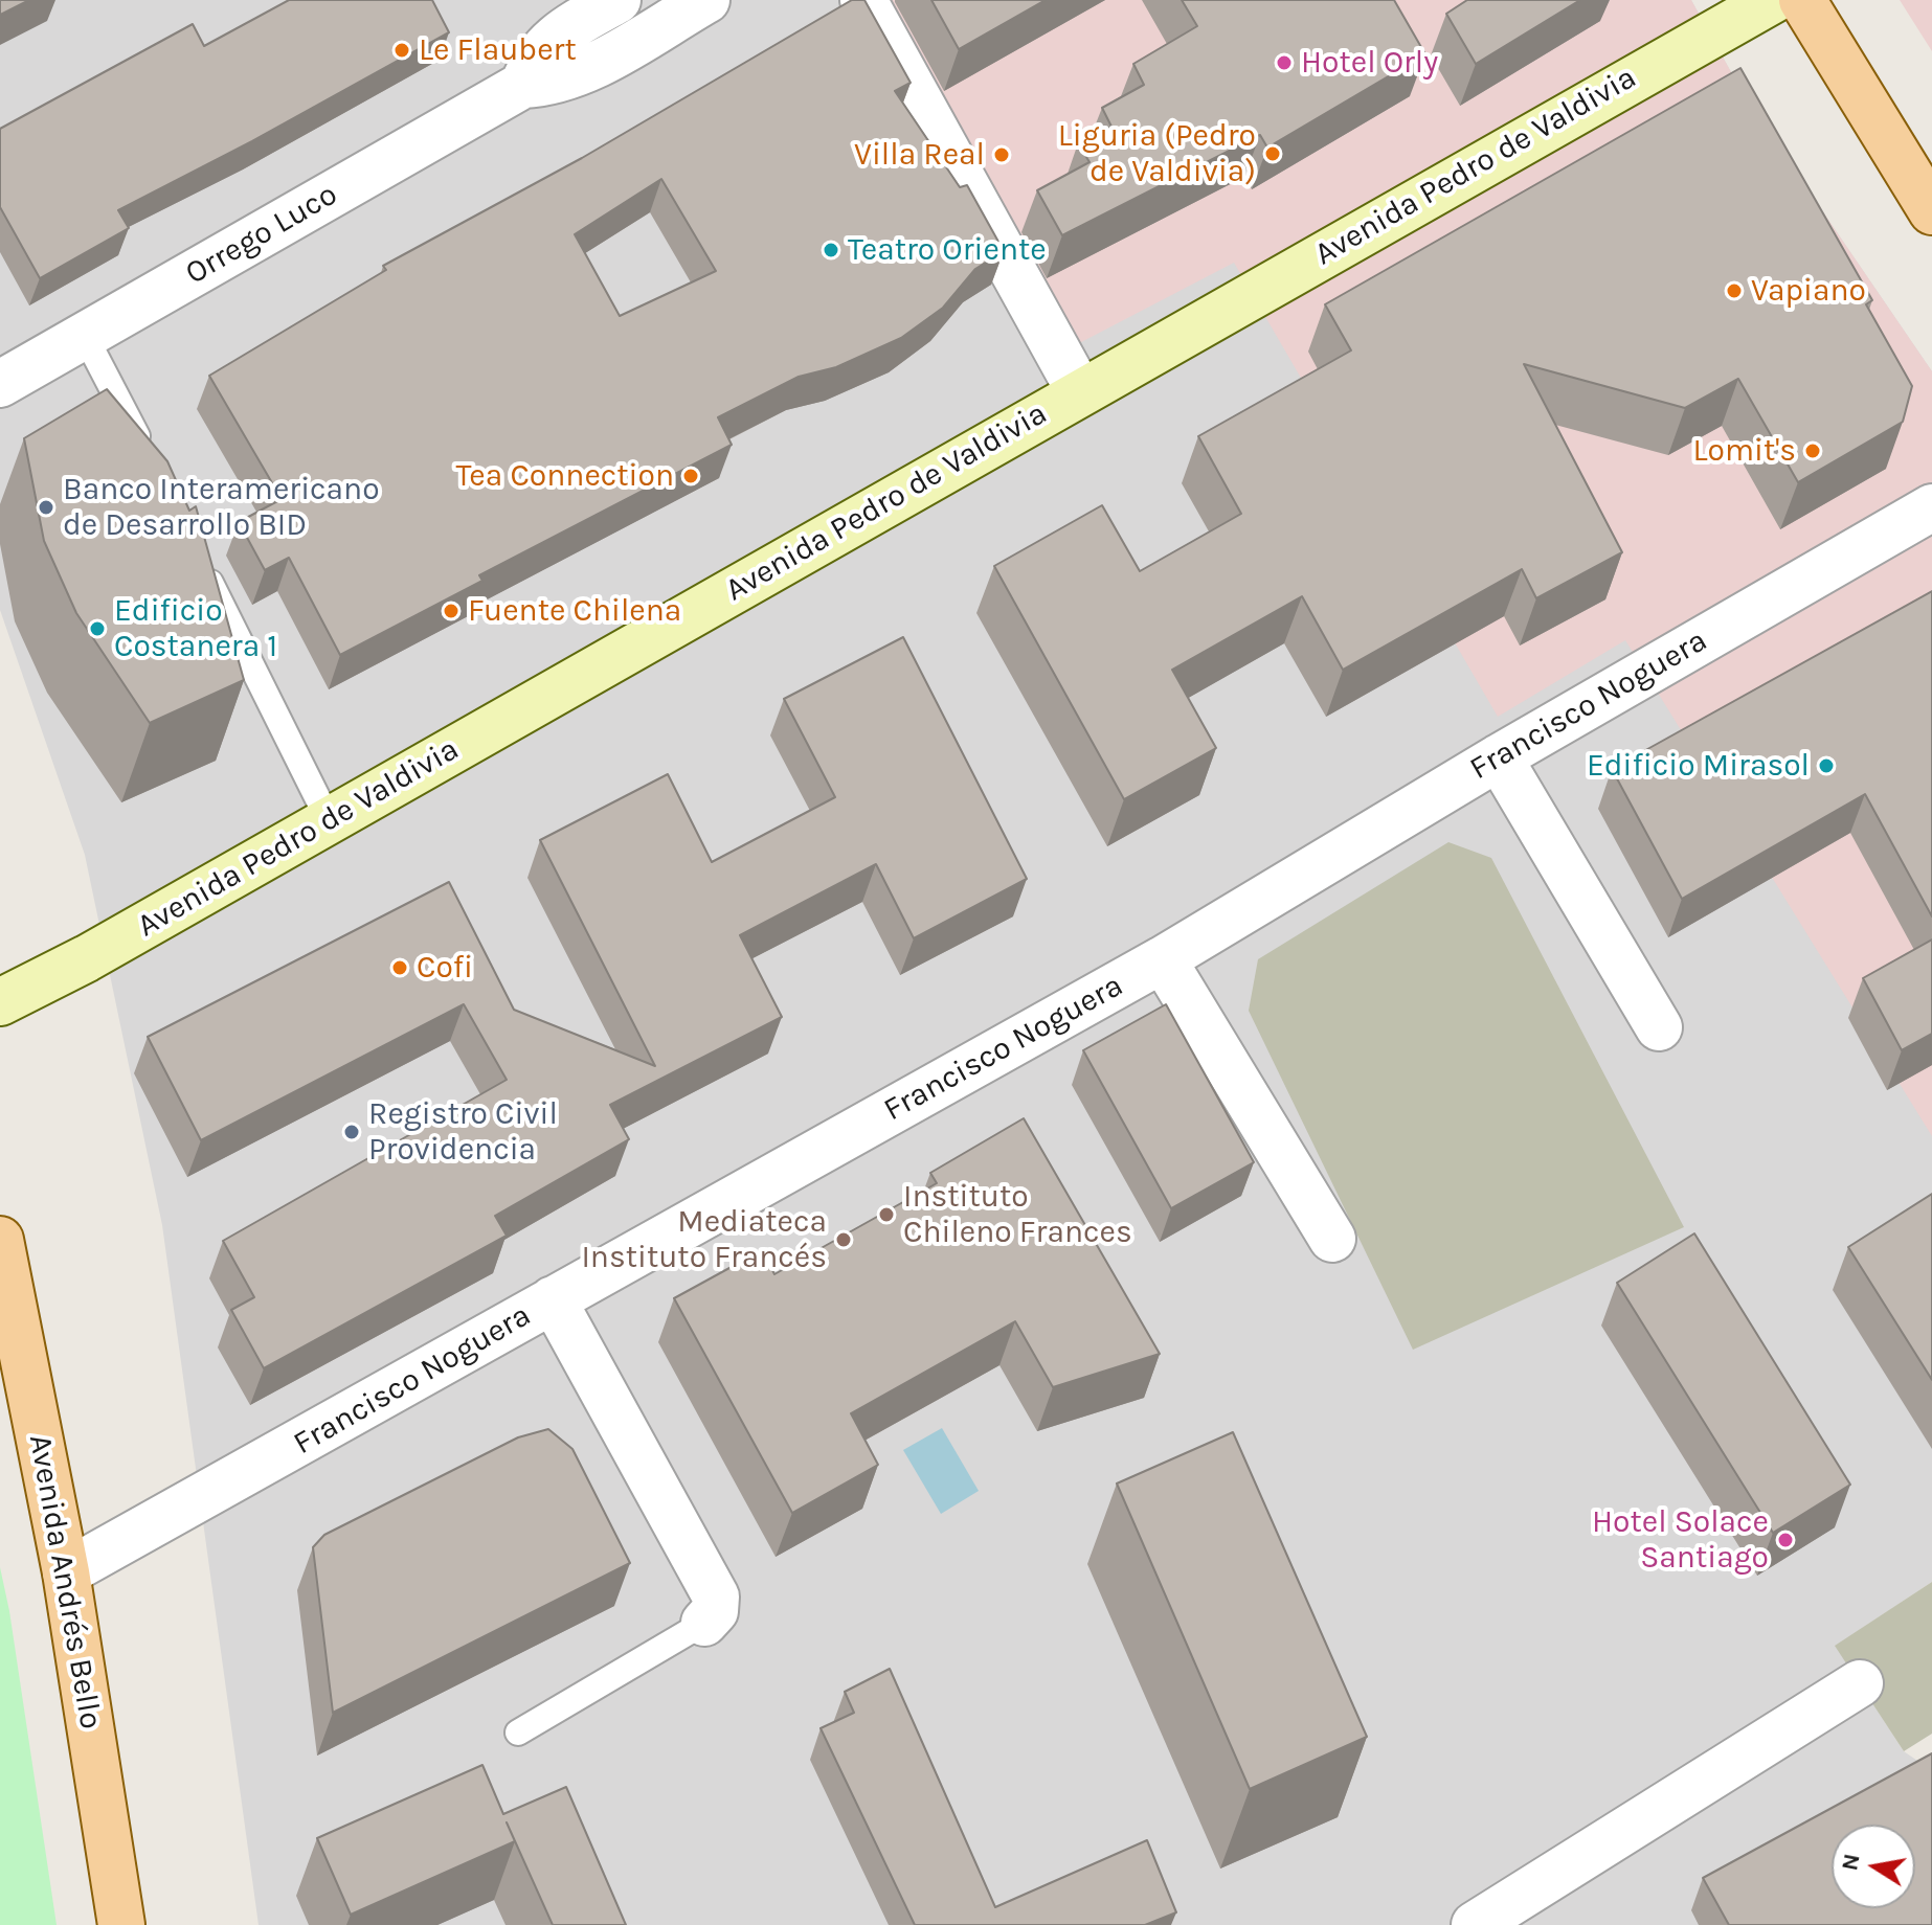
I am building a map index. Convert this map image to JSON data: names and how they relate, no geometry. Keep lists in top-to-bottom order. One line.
{"streets":{"main road":["Avenida Pedro de Valdivia","Avenida Andrés Bello"],"street":["Orrego Luco","Francisco Noguera"]},"crossings":[["Francisco Noguera","Avenida Andrés Bello"]],"places":["Le Flaubert","Hotel Orly","Liguria (Pedro de Valdivia)","Villa Real","Teatro Oriente","Vapiano","Lomit's","Tea Connection","Banco Interamericano de Desarrollo BID","Fuente Chilena","Edificio Costanera 1","Edificio Mirasol","Cofi","Registro Civil Providencia","Instituto Chileno Frances","Mediateca Instituto Francés","Hotel Solace Santiago"],"north":"left"}
